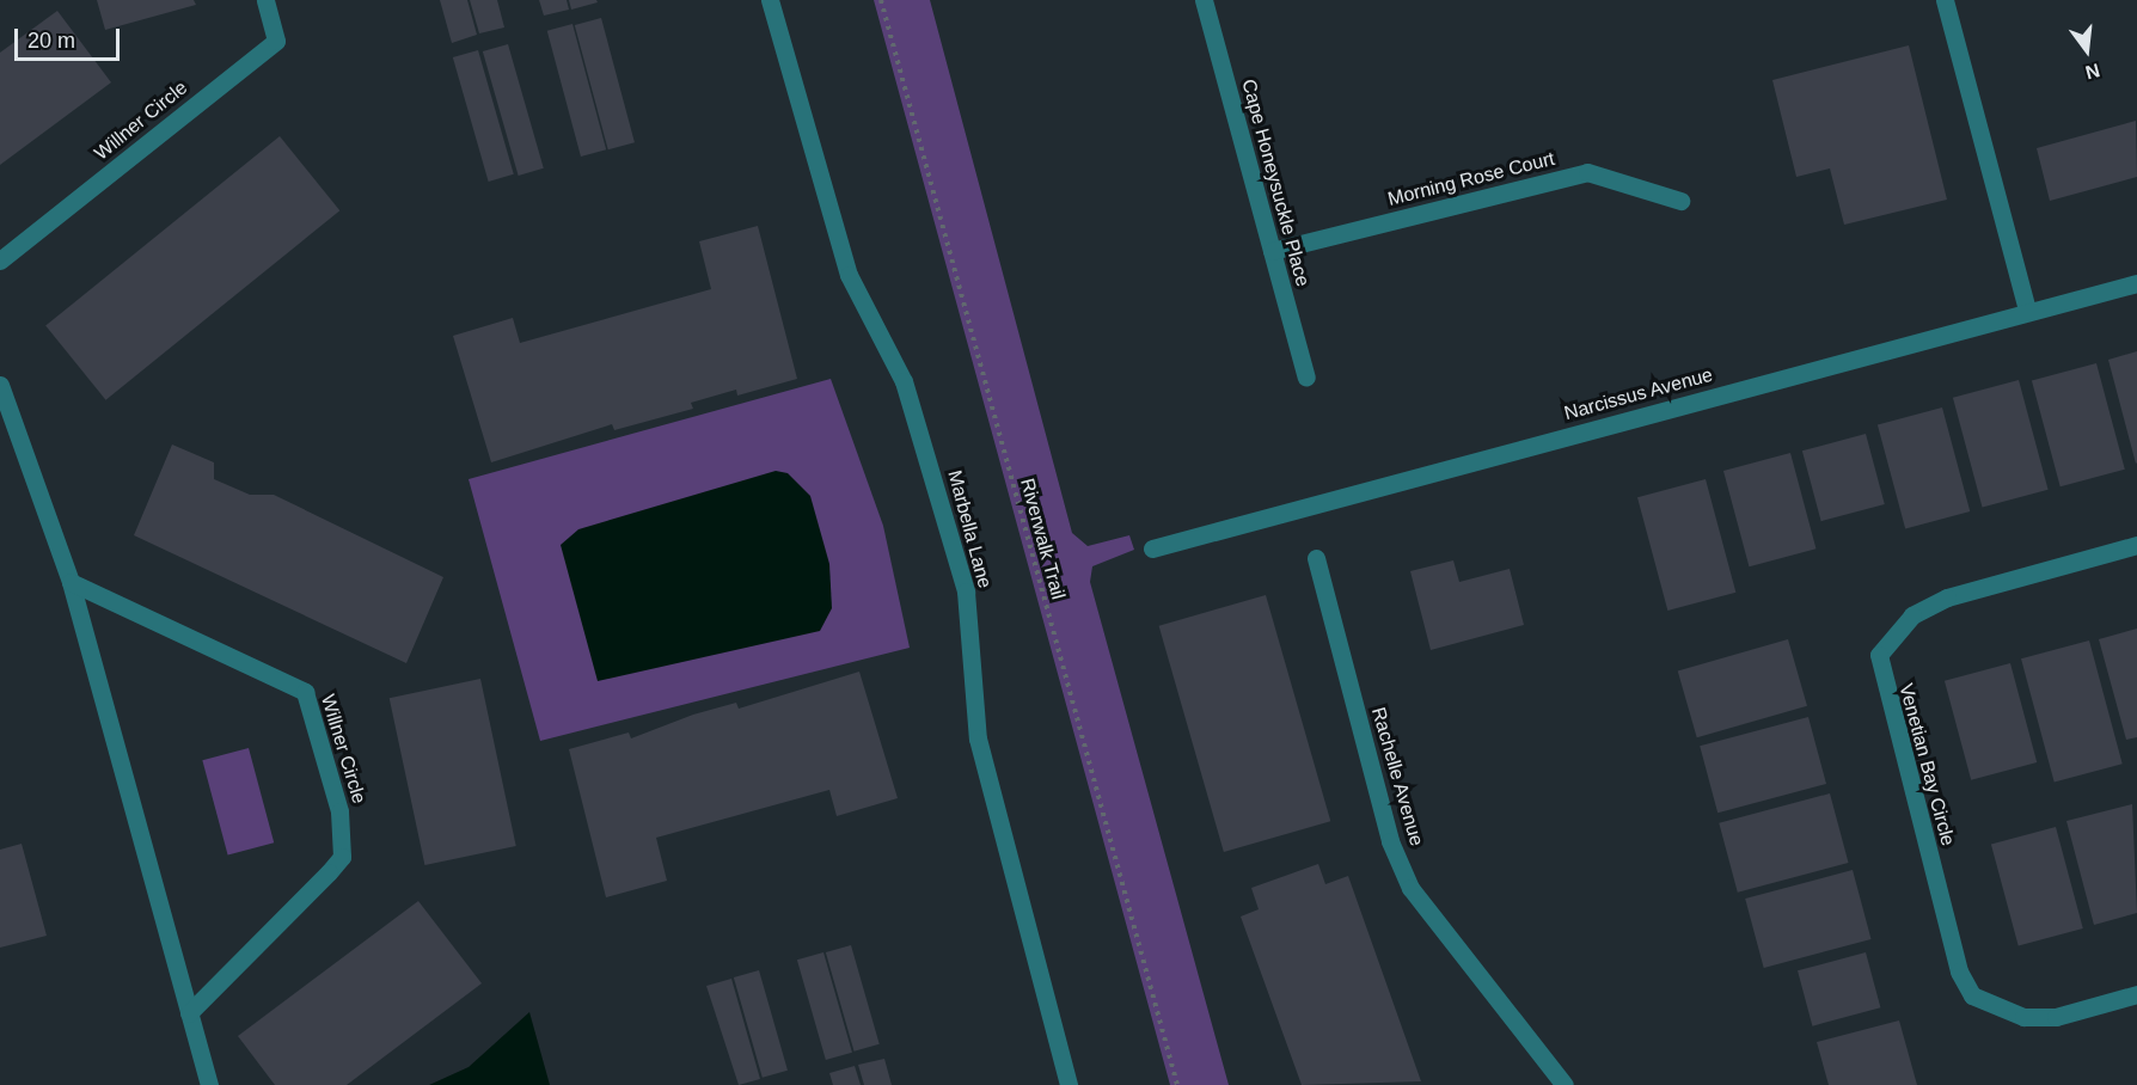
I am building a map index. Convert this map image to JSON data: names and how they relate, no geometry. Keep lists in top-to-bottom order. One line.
{"streets":{"street":["Willner Circle","Morning Rose Court","Cape Honeysuckle Place","Narcissus Avenue","Marbella Lane","Venetian Bay Circle","Rachelle Avenue"],"path":["Riverwalk Trail"]},"crossings":[["Morning Rose Court","Cape Honeysuckle Place"]],"scale_bar":"20 m","north":"bottom"}
